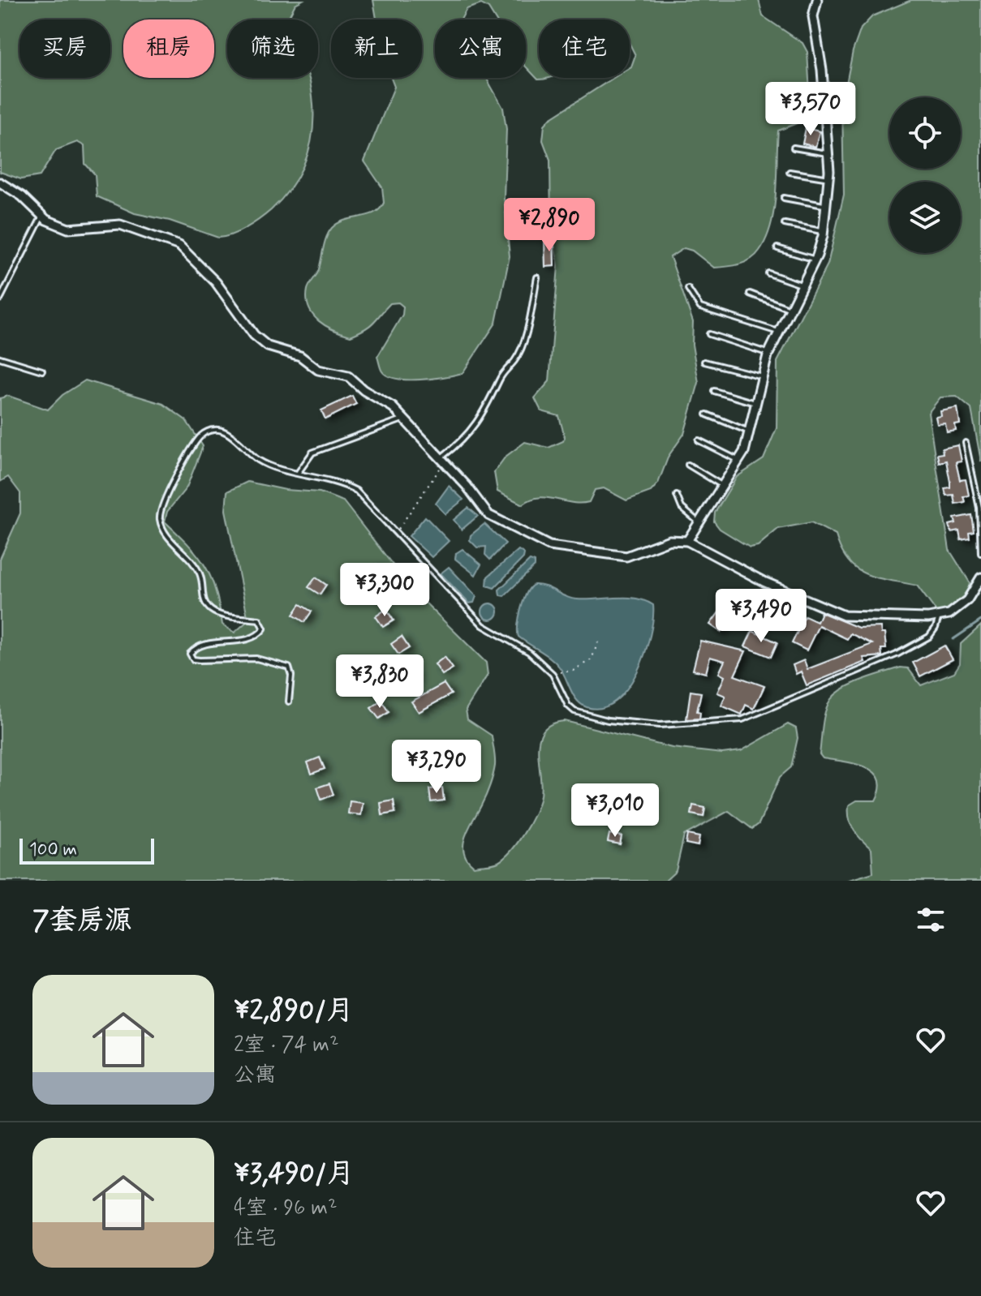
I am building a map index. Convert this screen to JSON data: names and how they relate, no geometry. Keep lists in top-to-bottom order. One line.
{"scale_bar":"100 m","page":{"chip":["买房","租房","筛选","新上","公寓","住宅"],"price":["¥3,570","¥2,890","¥3,300","¥3,490","¥3,830","¥3,290","¥3,010"],"scale":"100 m","heading":"7套房源","list":[{"name":"¥2,890/月","note":"2室 · 74 m² · 公寓"},{"name":"¥3,490/月","note":"4室 · 96 m² · 住宅"}]}}
